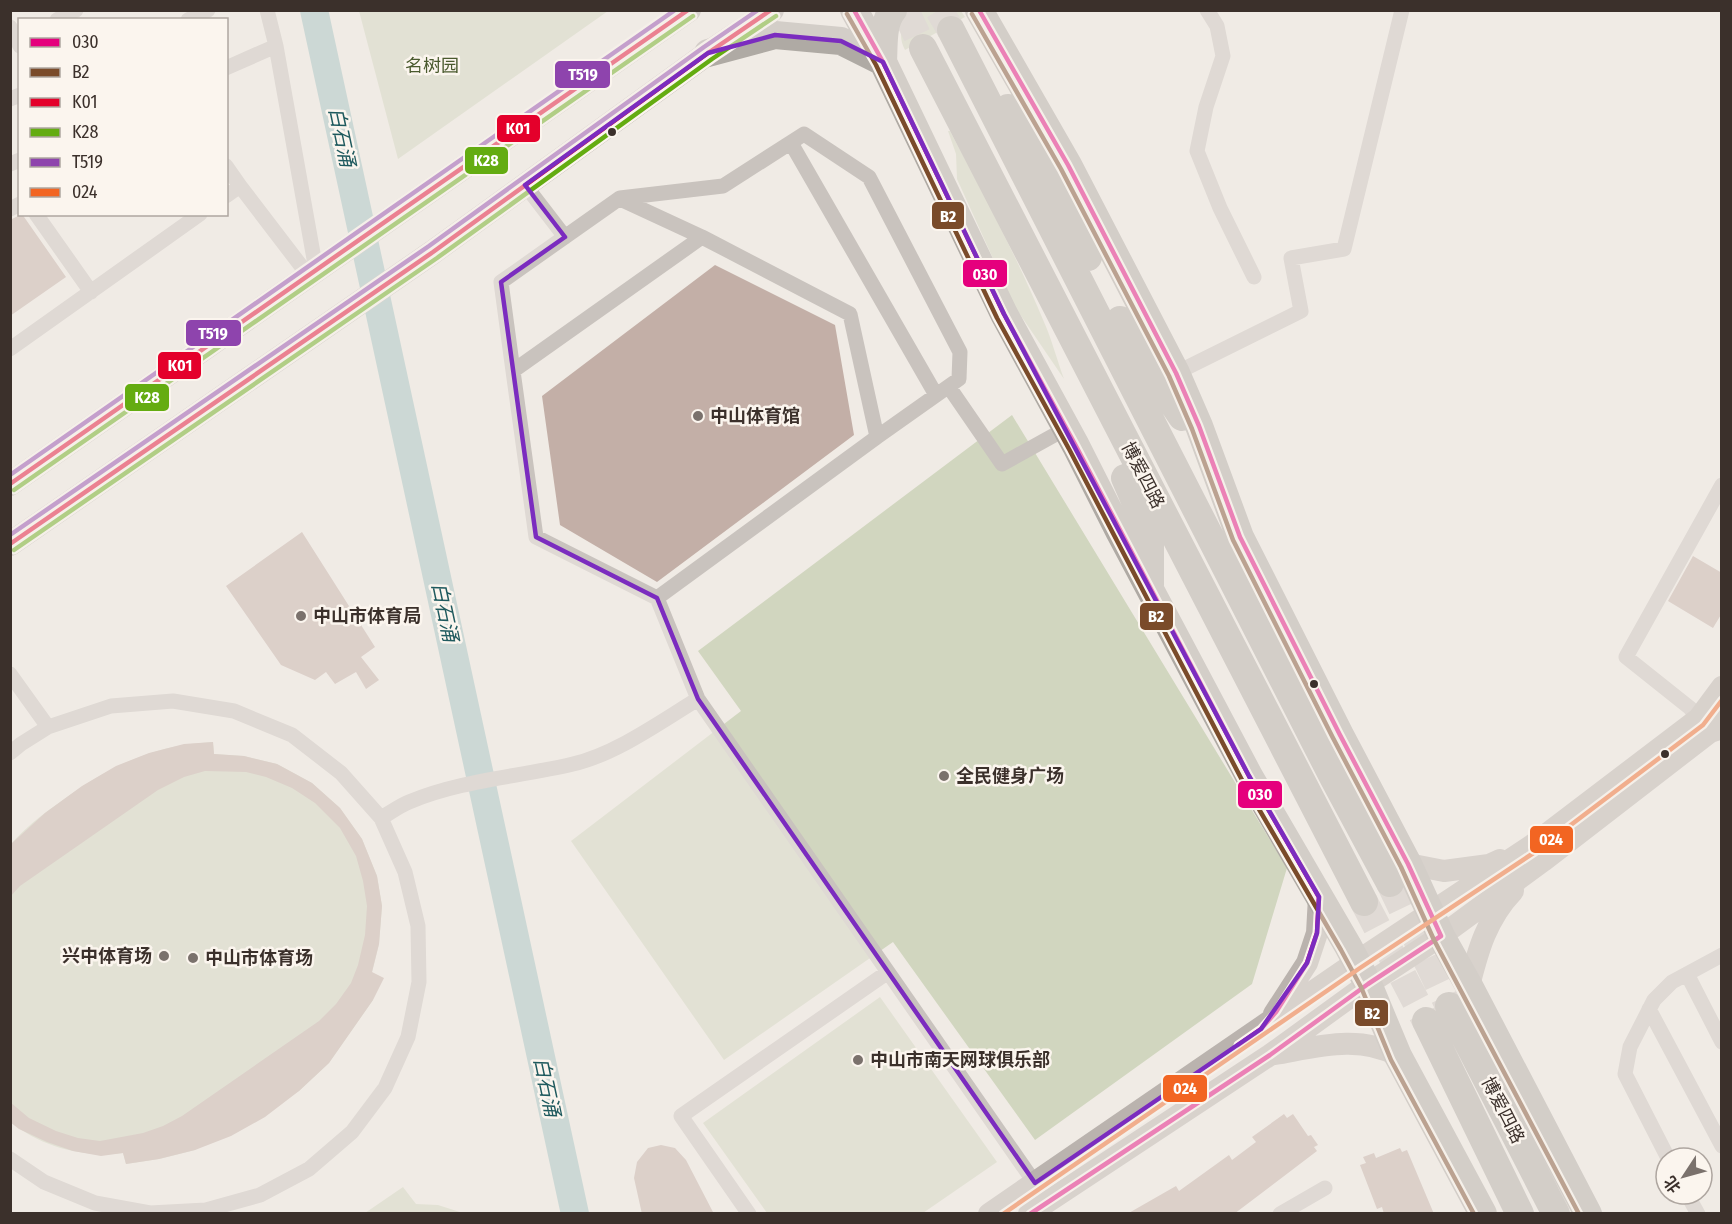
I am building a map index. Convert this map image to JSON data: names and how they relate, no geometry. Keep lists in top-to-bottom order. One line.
{"streets":{"highway":["博爱四路"]},"water":["白石涌"],"parks":["名树园"],"places":["中山体育馆","中山市体育局","全民健身广场","兴中体育场","中山市体育场","中山市南天网球俱乐部"],"lines":["transit line 030","transit line K01","transit line T519","transit line B2","transit line K28","transit line 024"],"legend":["030","B2","K01","K28","T519","024"],"north":"bottom left"}
